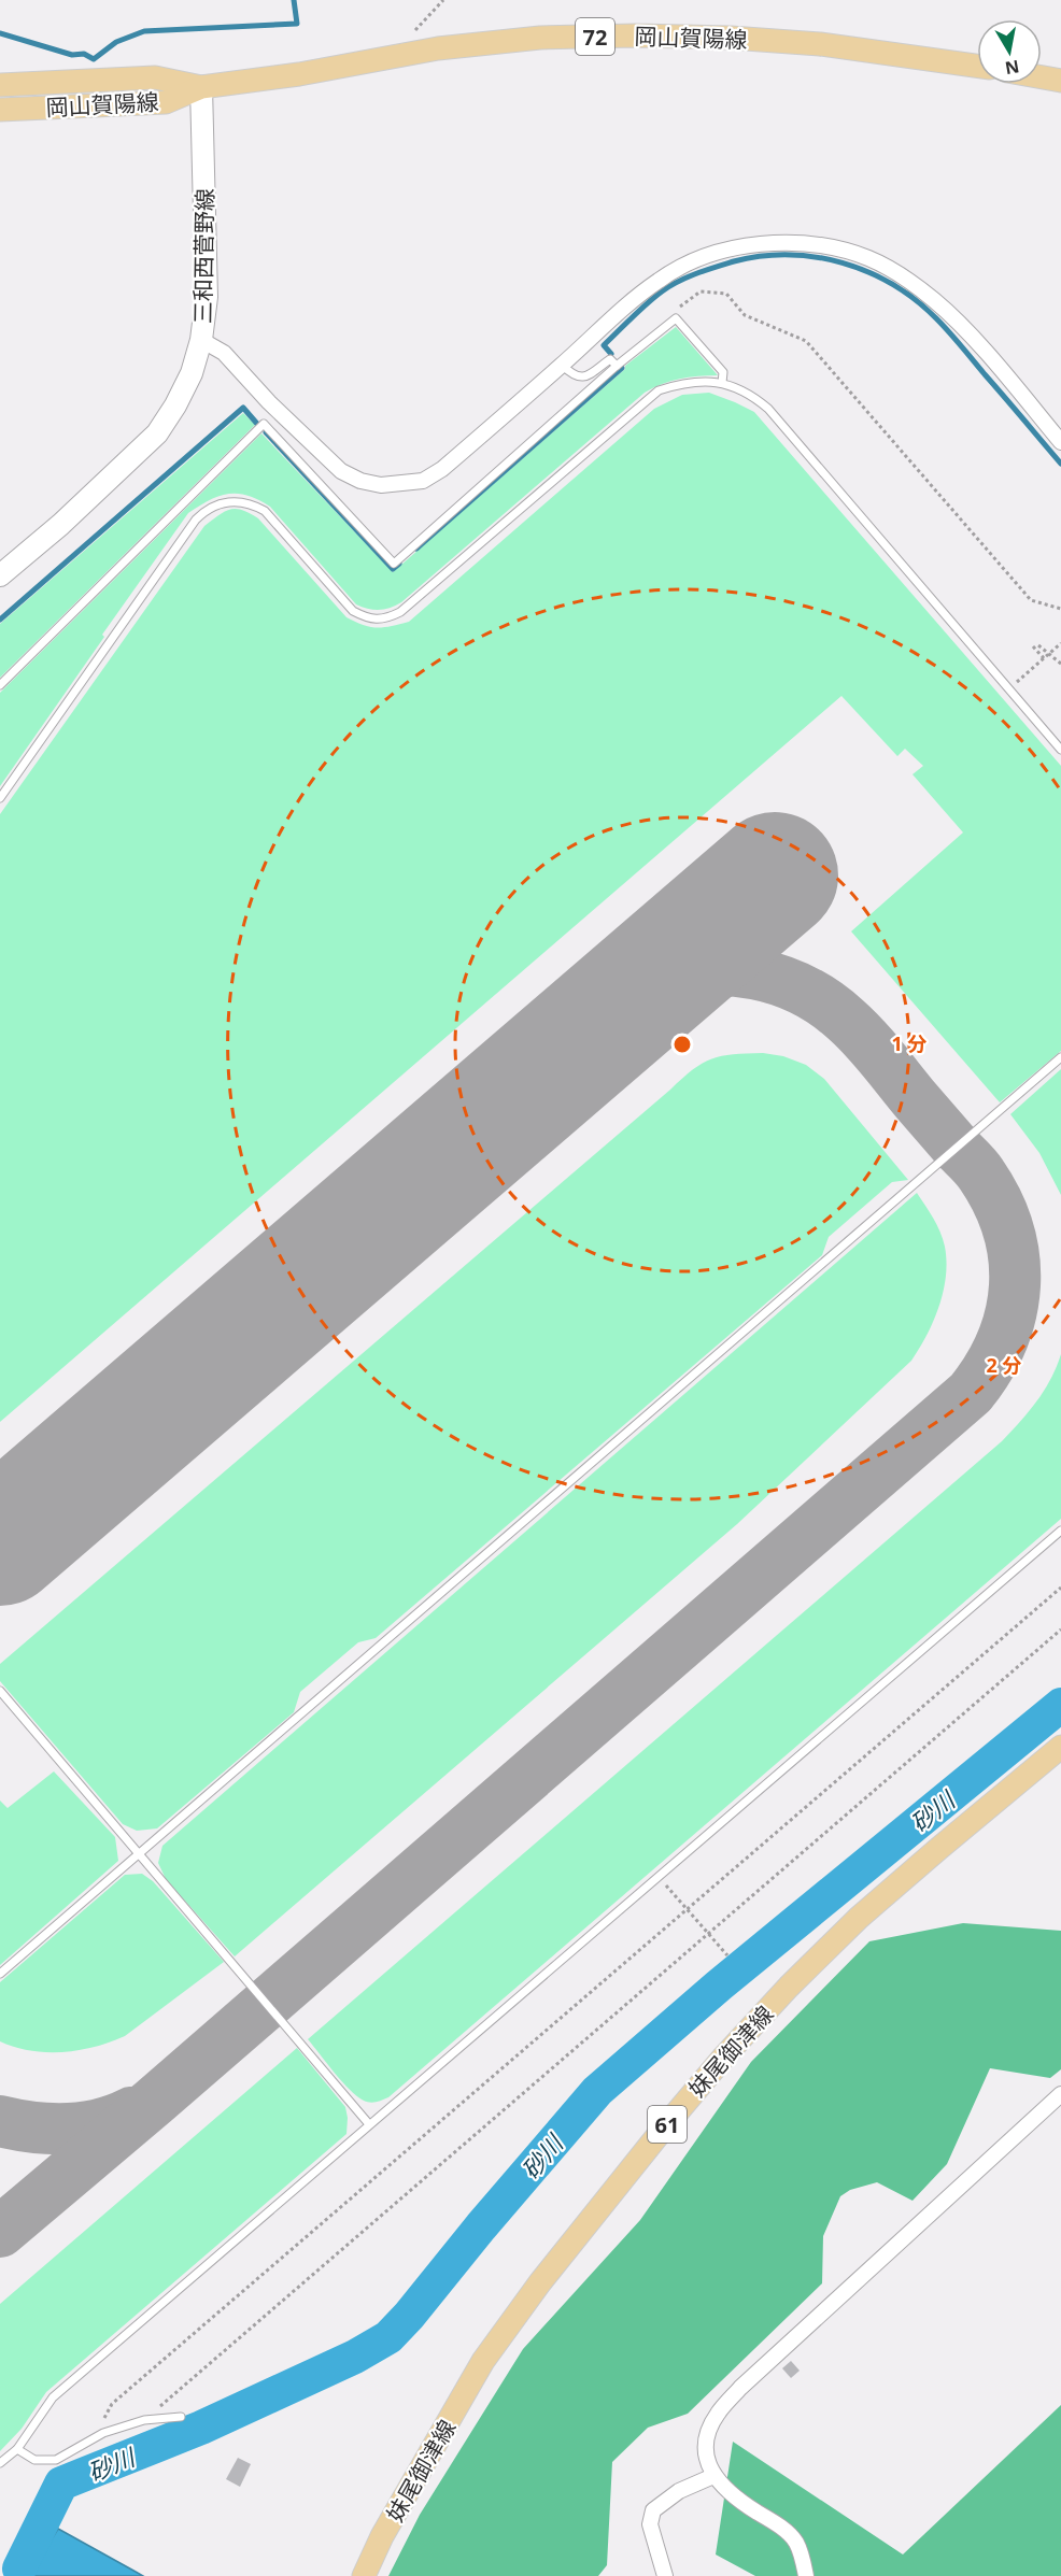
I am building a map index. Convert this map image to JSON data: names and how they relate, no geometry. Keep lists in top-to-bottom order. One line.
{"streets":{"main road":["72","岡山賀陽線","三和西菅野線","妹尾御津線","61"]},"crossings":[["岡山賀陽線","三和西菅野線"]],"water":["砂川"],"north":"bottom","rings":["1 分","2 分"]}
